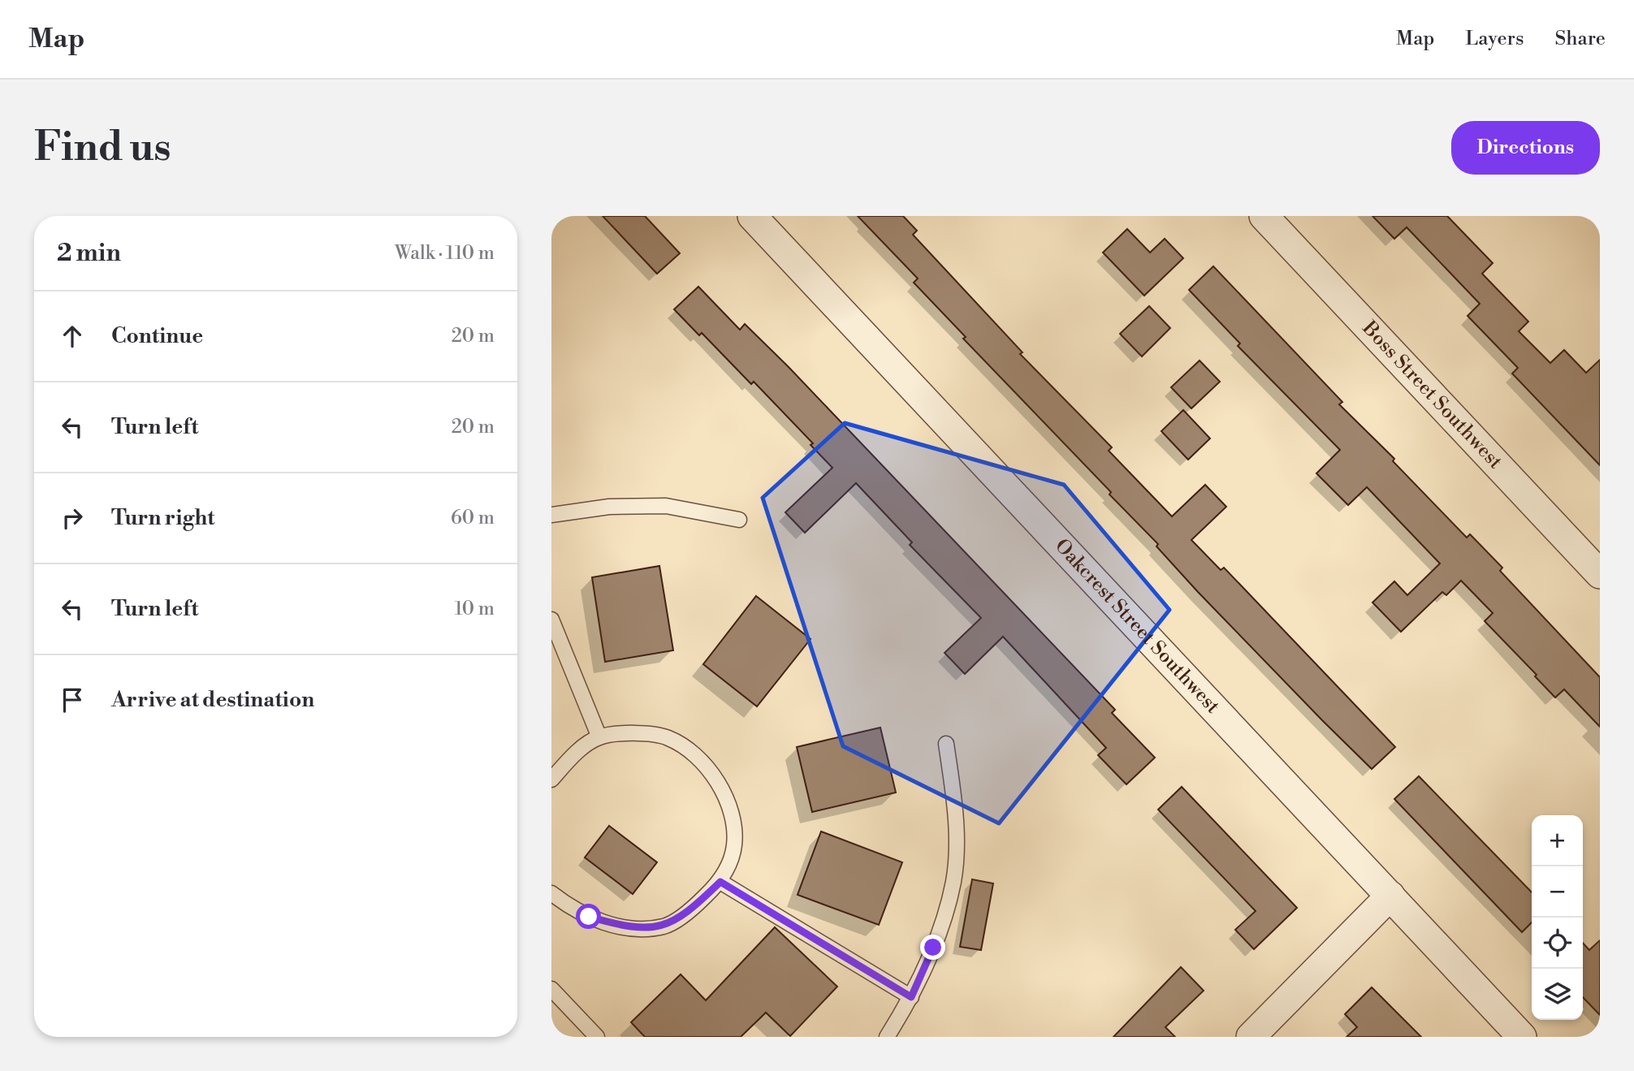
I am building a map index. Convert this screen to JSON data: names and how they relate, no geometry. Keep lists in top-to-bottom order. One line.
{"streets":{"street":["Boss Street Southwest","Oakcrest Street Southwest"]},"page":{"header":"Map","nav":["Map","Layers","Share"],"buttons":"Directions","title":"Find us","heading":["2 min","Walk · 110 m"],"list":[["Continue","20 m"],["Turn left","20 m"],["Turn right","60 m"],["Turn left","10 m"],"Arrive at destination"],"map_buttons":["+","−"]}}
